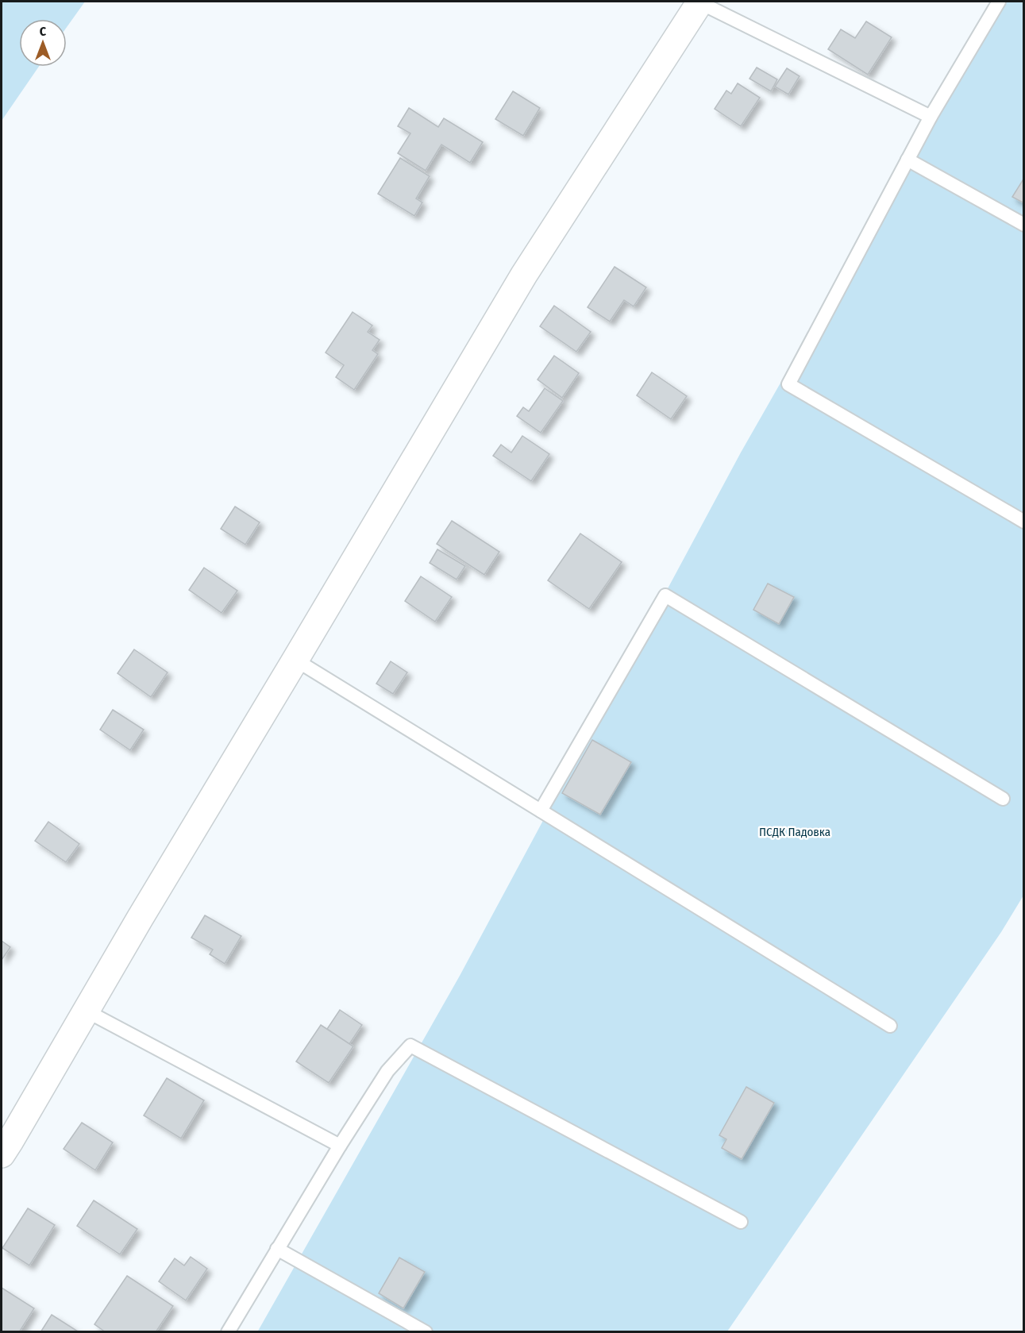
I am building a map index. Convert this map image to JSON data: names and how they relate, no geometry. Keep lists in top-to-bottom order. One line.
{"parks":["ПСДК Падовка"],"north":"top"}
